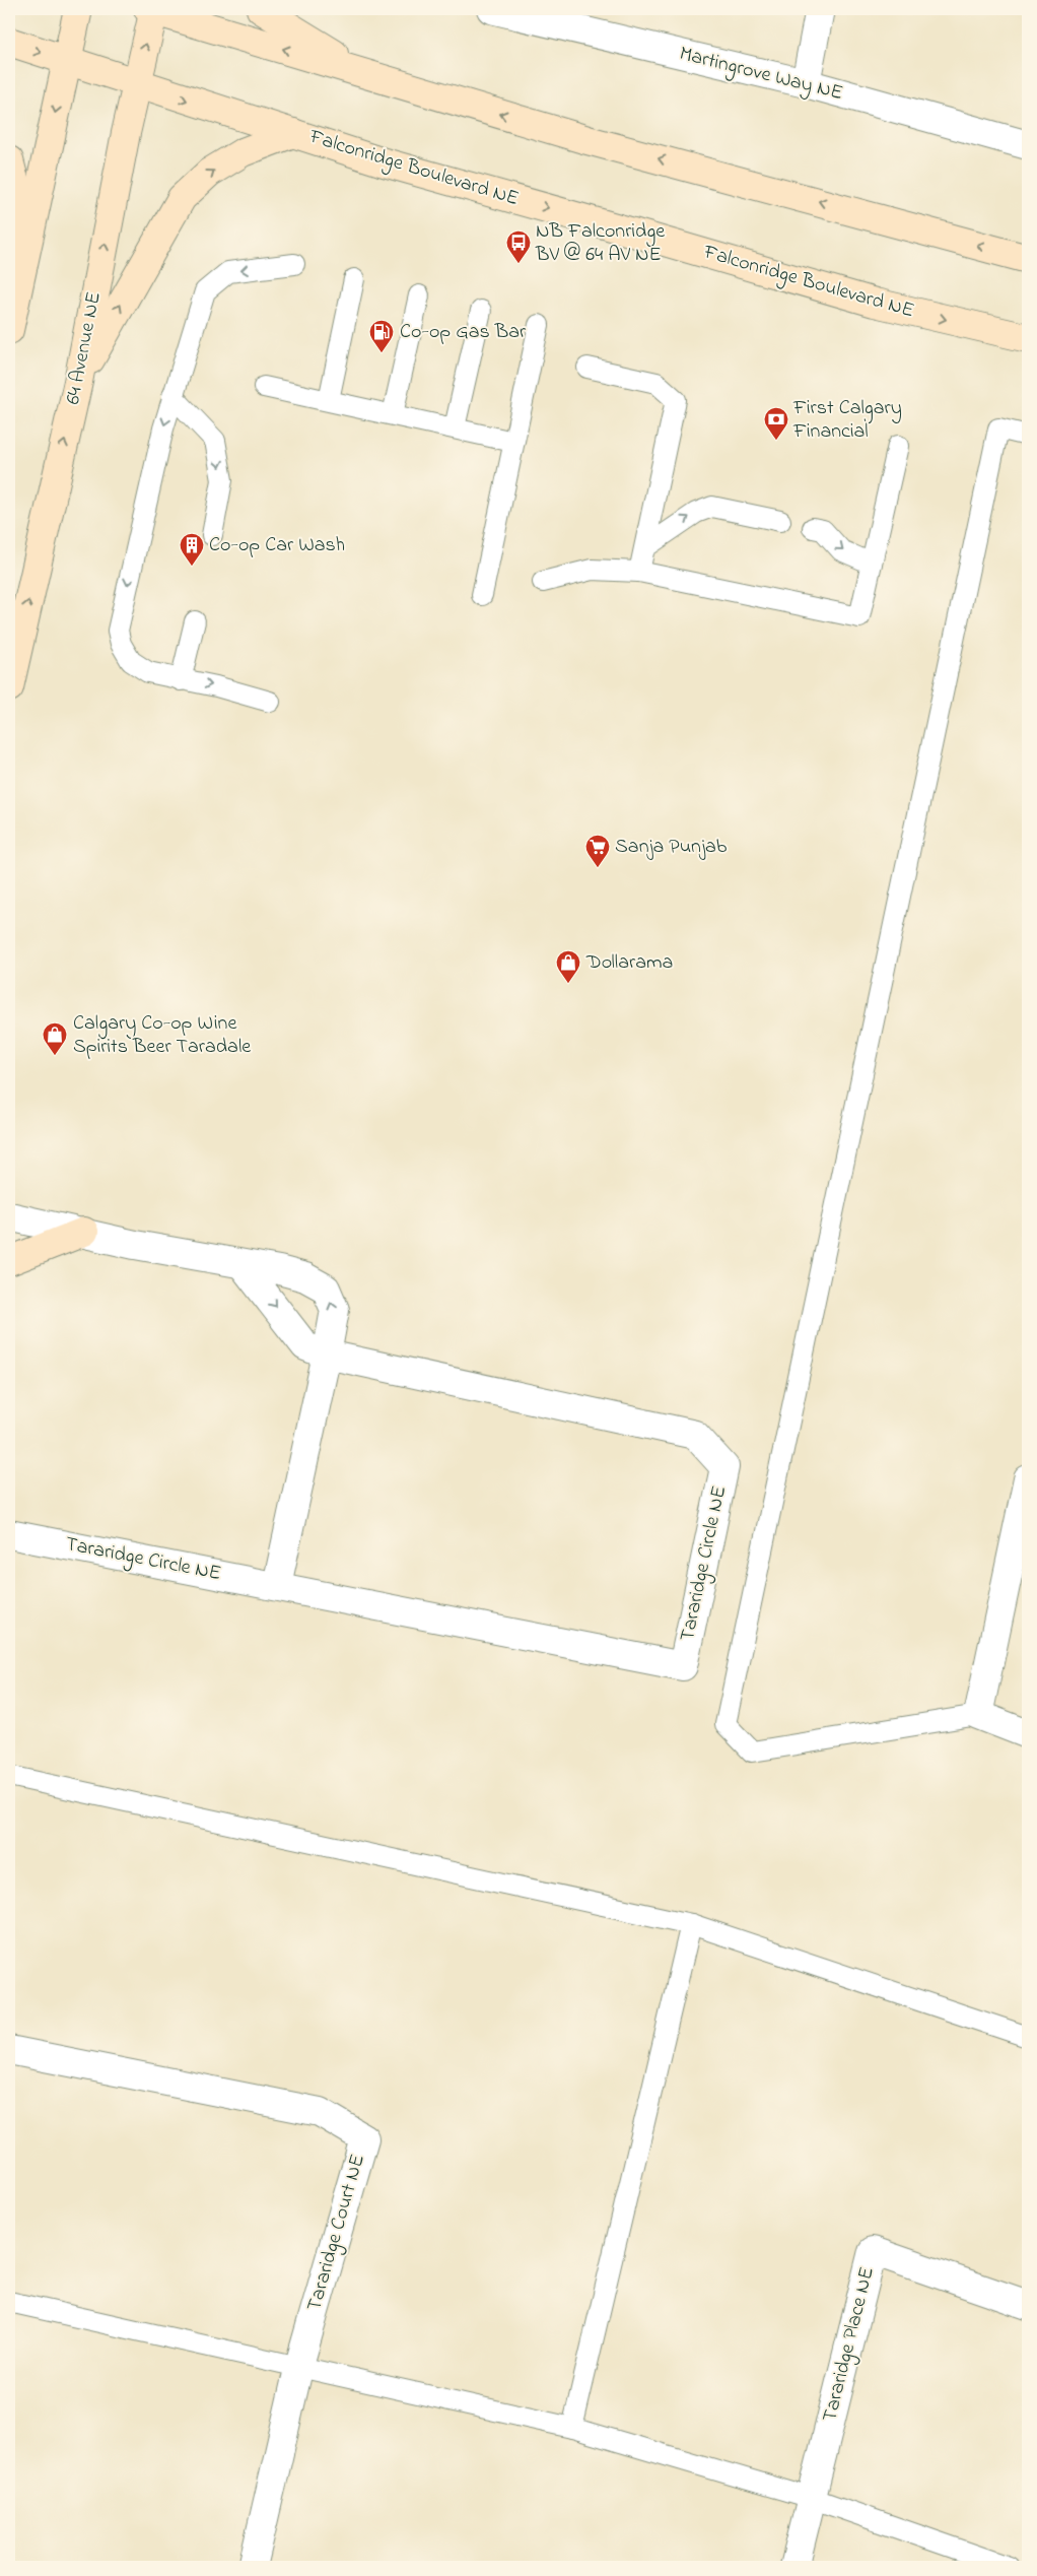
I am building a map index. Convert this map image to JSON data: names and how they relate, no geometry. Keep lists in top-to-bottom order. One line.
{"streets":{"main road":["Falconridge Boulevard NE","64 Avenue NE"],"street":["Martingrove Way NE","Tararidge Circle NE","Tararidge Court NE","Tararidge Place NE"]},"crossings":[["Falconridge Boulevard NE","64 Avenue NE"]],"places":{"bus stop":["NB Falconridge BV @ 64 AV NE"],"fuel station":["Co-op Gas Bar"],"bank":["First Calgary Financial"],"building":["Co-op Car Wash"],"supermarket":["Sanja Punjab"],"shop":["Dollarama","Calgary Co-op Wine Spirits Beer Taradale"]}}
